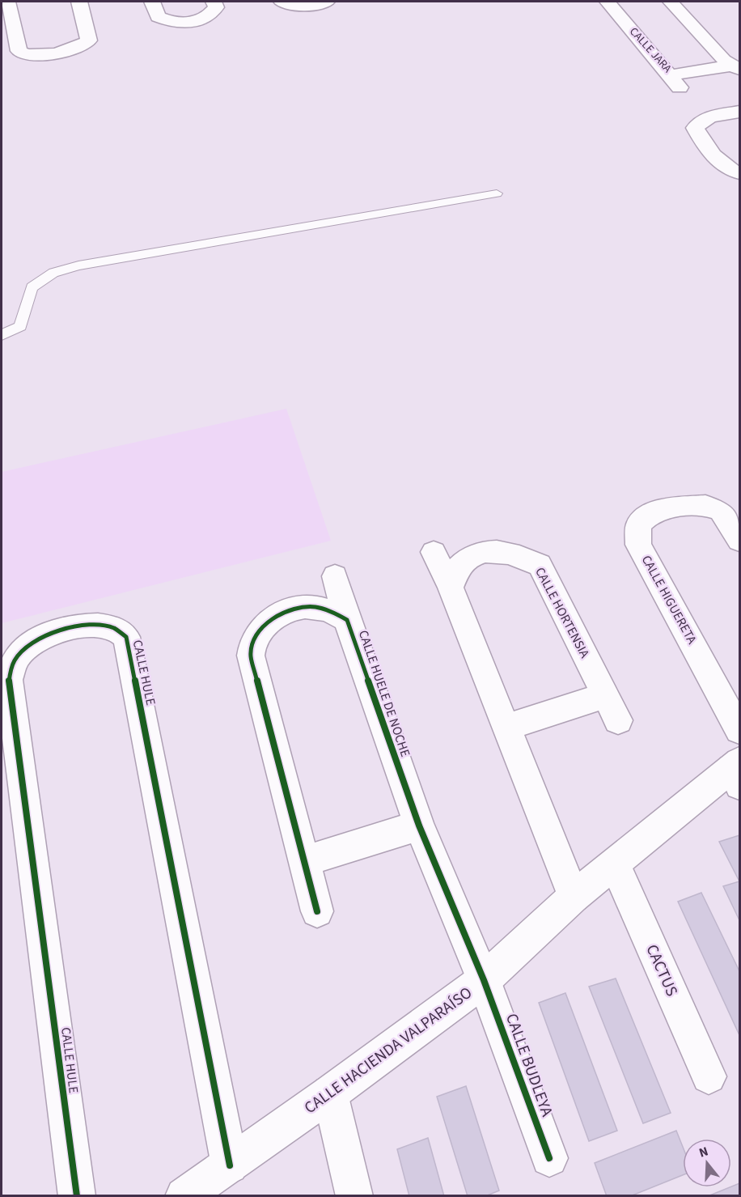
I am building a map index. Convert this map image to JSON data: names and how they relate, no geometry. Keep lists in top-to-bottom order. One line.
{"streets":{"street":["CALLE JARA","CALLE HIGUERETA","CALLE HORTENSIA","CALLE HULE","CALLE HUELE DE NOCHE","CACTUS","CALLE HACIENDA VALPARAÍSO","CALLE BUDLEYA"]},"crossings":[["CALLE HULE","CALLE HACIENDA VALPARAÍSO"],["CALLE HUELE DE NOCHE","CALLE HACIENDA VALPARAÍSO"],["CALLE HUELE DE NOCHE","CALLE BUDLEYA"],["CACTUS","CALLE HACIENDA VALPARAÍSO"],["CALLE HACIENDA VALPARAÍSO","CALLE BUDLEYA"]],"north":"top"}
